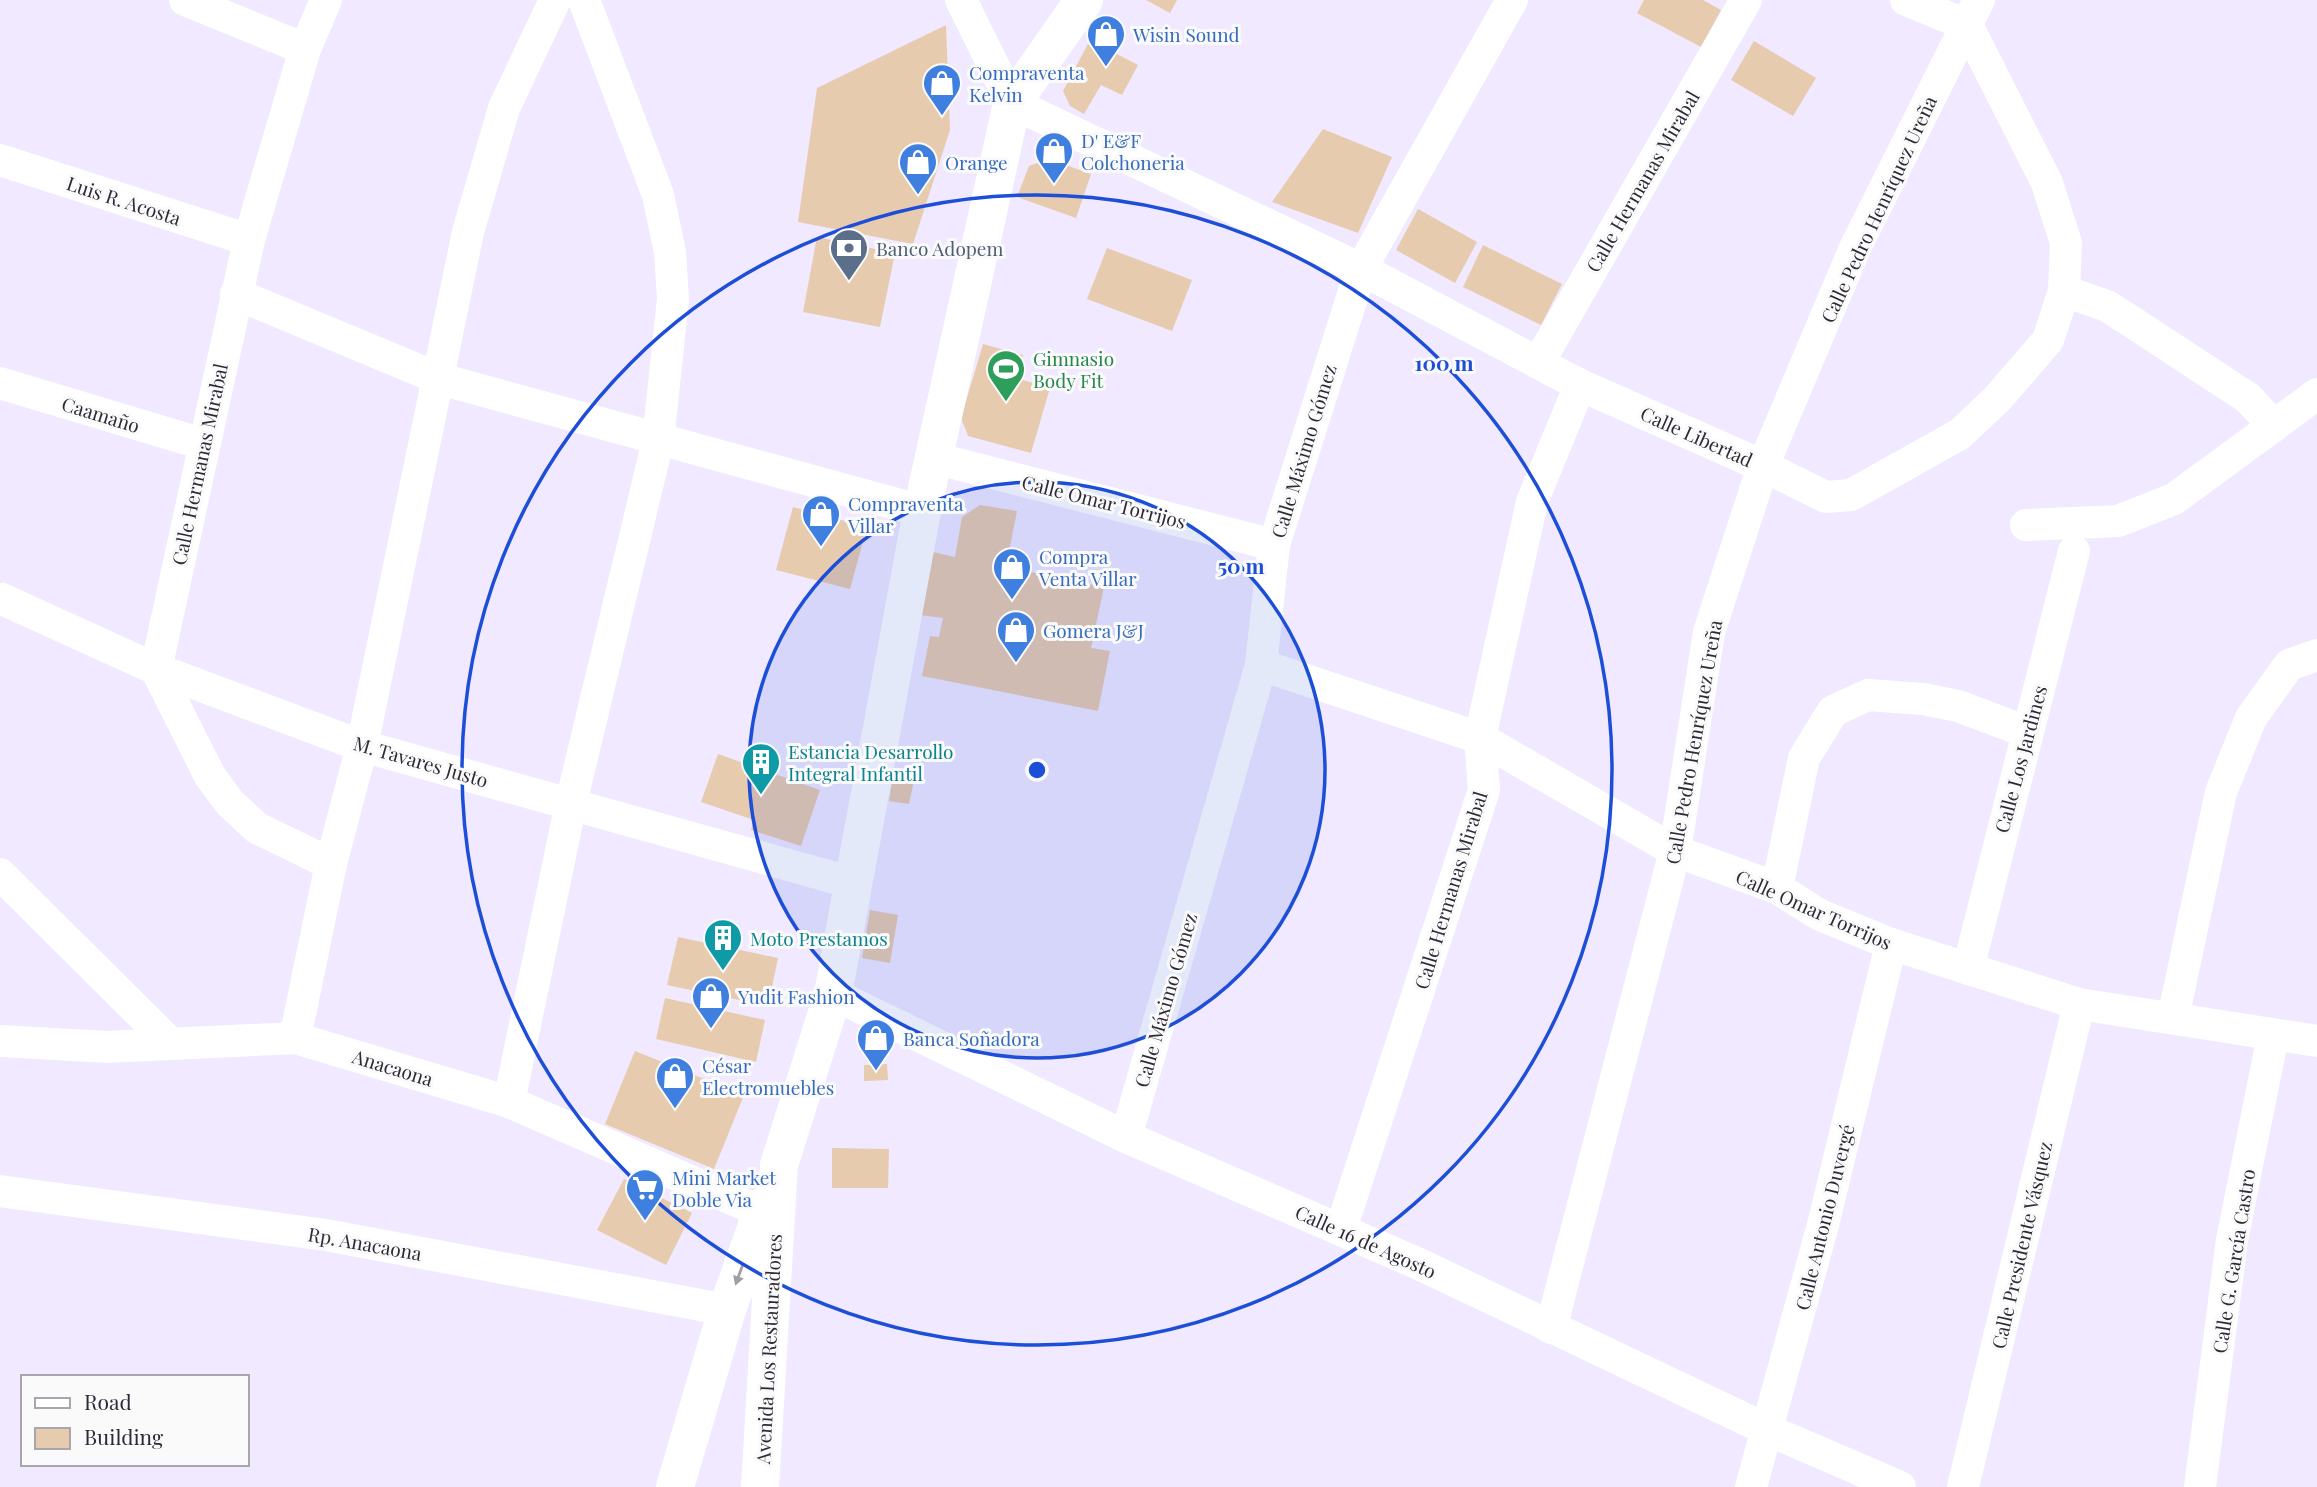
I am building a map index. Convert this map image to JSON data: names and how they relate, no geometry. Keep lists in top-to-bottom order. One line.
{"streets":{"street":["Calle Hermanas Mirabal","Luis R. Acosta","Calle Pedro Henríquez Ureña","Caamaño","Calle Libertad","Calle Máximo Gómez","Calle Omar Torrijos","Calle Los Jardines","M. Tavares Justo","Anacaona","Calle Antonio Duvergé","Calle 16 de Agosto","Rp. Anacaona","Calle Presidente Vásquez","Calle G. García Castro","Avenida Los Restauradores"]},"crossings":[["Calle Hermanas Mirabal","Luis R. Acosta"],["Calle Hermanas Mirabal","Caamaño"],["Calle Hermanas Mirabal","Calle Libertad"],["Calle Hermanas Mirabal","Calle Omar Torrijos"],["Calle Hermanas Mirabal","M. Tavares Justo"],["Calle Hermanas Mirabal","Calle 16 de Agosto"],["Calle Pedro Henríquez Ureña","Calle Libertad"],["Calle Pedro Henríquez Ureña","Calle Omar Torrijos"],["Calle Pedro Henríquez Ureña","Calle 16 de Agosto"],["Calle Libertad","Calle Máximo Gómez"],["Calle Libertad","Avenida Los Restauradores"],["Calle Máximo Gómez","Calle Omar Torrijos"],["Calle Máximo Gómez","Calle 16 de Agosto"],["Calle Omar Torrijos","Calle Los Jardines"],["Calle Omar Torrijos","Calle Antonio Duvergé"],["Calle Omar Torrijos","Calle Presidente Vásquez"],["Calle Omar Torrijos","Calle G. García Castro"],["Calle Omar Torrijos","Avenida Los Restauradores"],["M. Tavares Justo","Avenida Los Restauradores"],["Calle Antonio Duvergé","Calle 16 de Agosto"],["Calle 16 de Agosto","Avenida Los Restauradores"]],"places":{"shop":["Wisin Sound","Compraventa Kelvin","D' E&F Colchoneria","Orange","Compraventa Villar","Compra Venta Villar","Gomera J&J","Yudit Fashion","Banca Soñadora","César Electromuebles"],"bank":["Banco Adopem"],"sports":["Gimnasio Body Fit"],"building":["Estancia Desarrollo Integral Infantil","Moto Prestamos"],"supermarket":["Mini Market Doble Via"]},"legend":["Road","Building"],"rings":["100 m","50 m"]}
